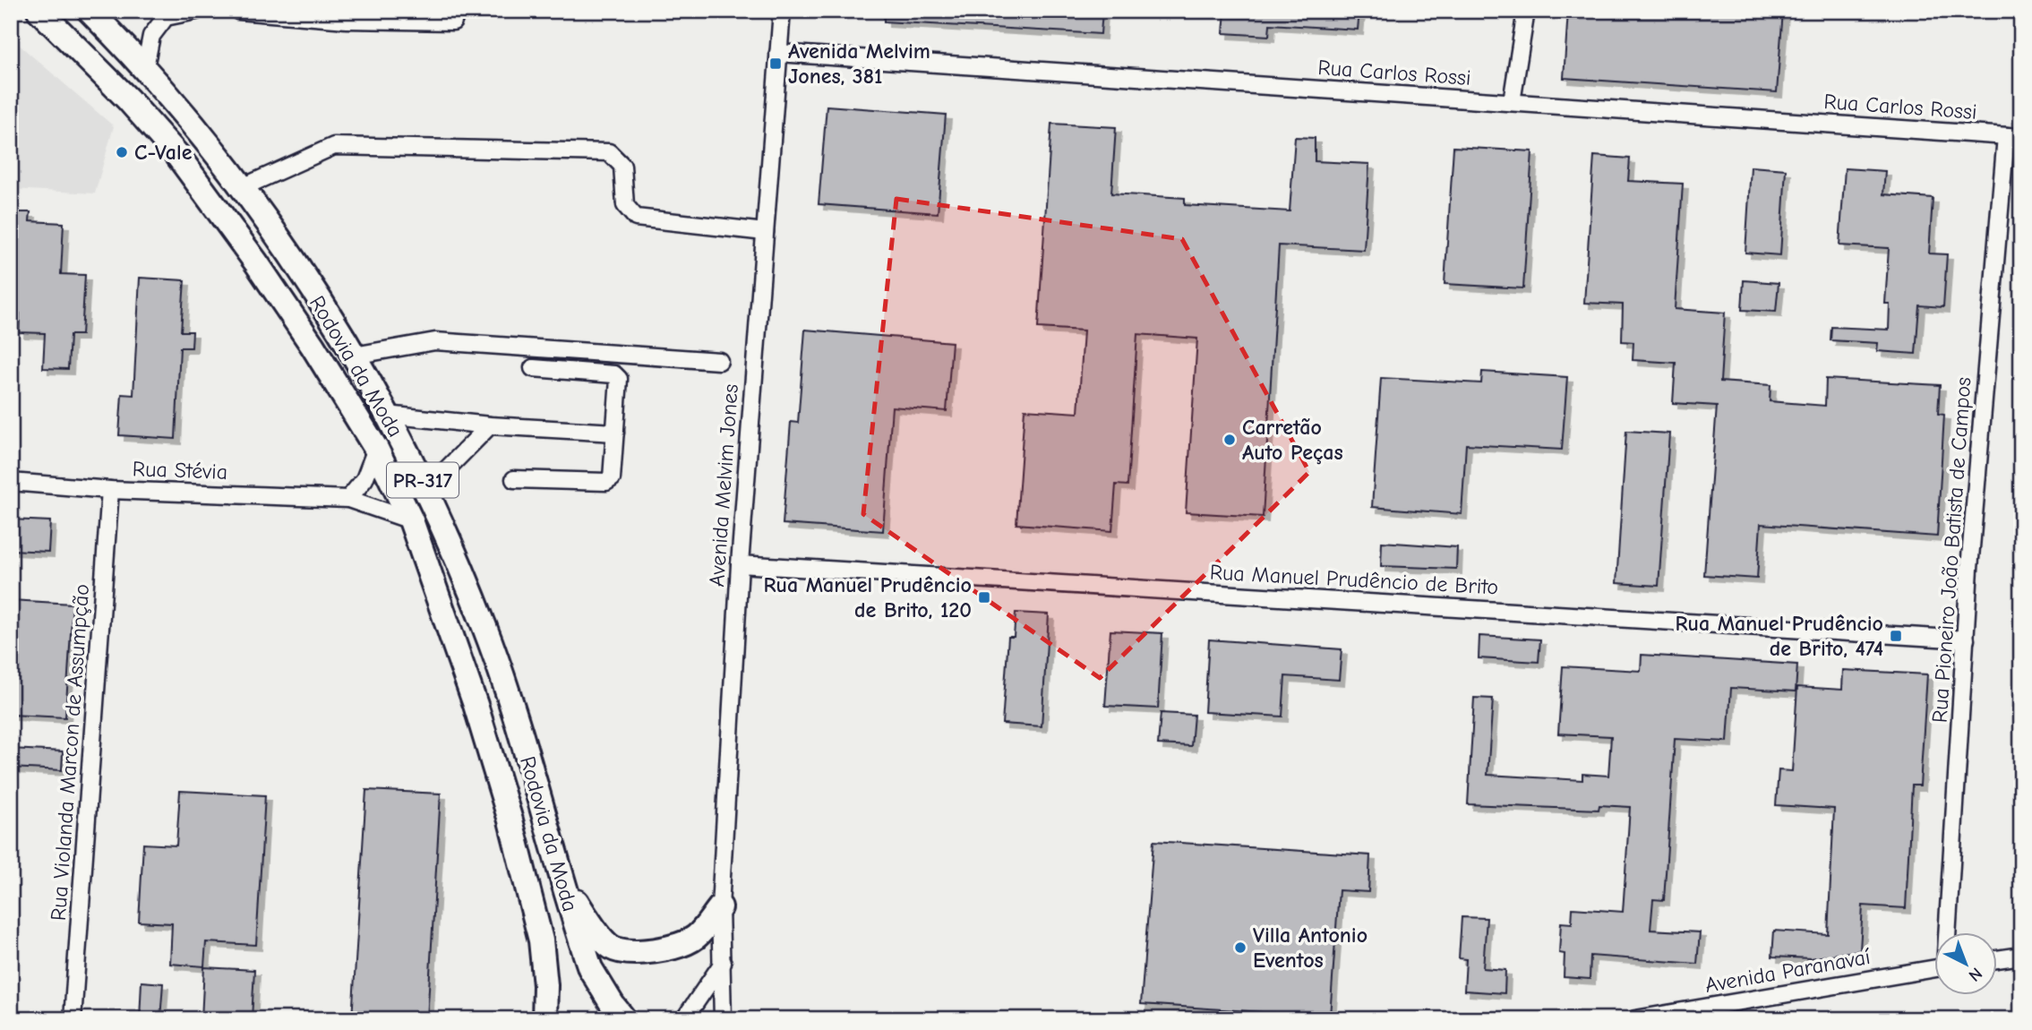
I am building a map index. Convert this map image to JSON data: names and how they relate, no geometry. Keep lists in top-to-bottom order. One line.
{"streets":{"highway":["Rodovia da Moda","PR-317"],"street":["Rua Carlos Rossi","Rua Stévia","Avenida Melvim Jones","Rua Pioneiro João Batista de Campos","Rua Manuel Prudêncio de Brito","Rua Violanda Marcon de Assumpção","Avenida Paranavaí"]},"crossings":[["Rua Carlos Rossi","Avenida Melvim Jones"],["Rua Carlos Rossi","Rua Pioneiro João Batista de Campos"],["Rodovia da Moda","Rua Stévia"],["Rua Stévia","Rua Violanda Marcon de Assumpção"],["Avenida Melvim Jones","Rua Manuel Prudêncio de Brito"],["Rua Pioneiro João Batista de Campos","Rua Manuel Prudêncio de Brito"]],"places":{"transit":["Avenida Melvim Jones, 381","Rua Manuel Prudêncio de Brito, 120","Rua Manuel Prudêncio de Brito, 474"],"other":["C-Vale","Carretão Auto Peças","Villa Antonio Eventos"]},"north":"bottom right"}
